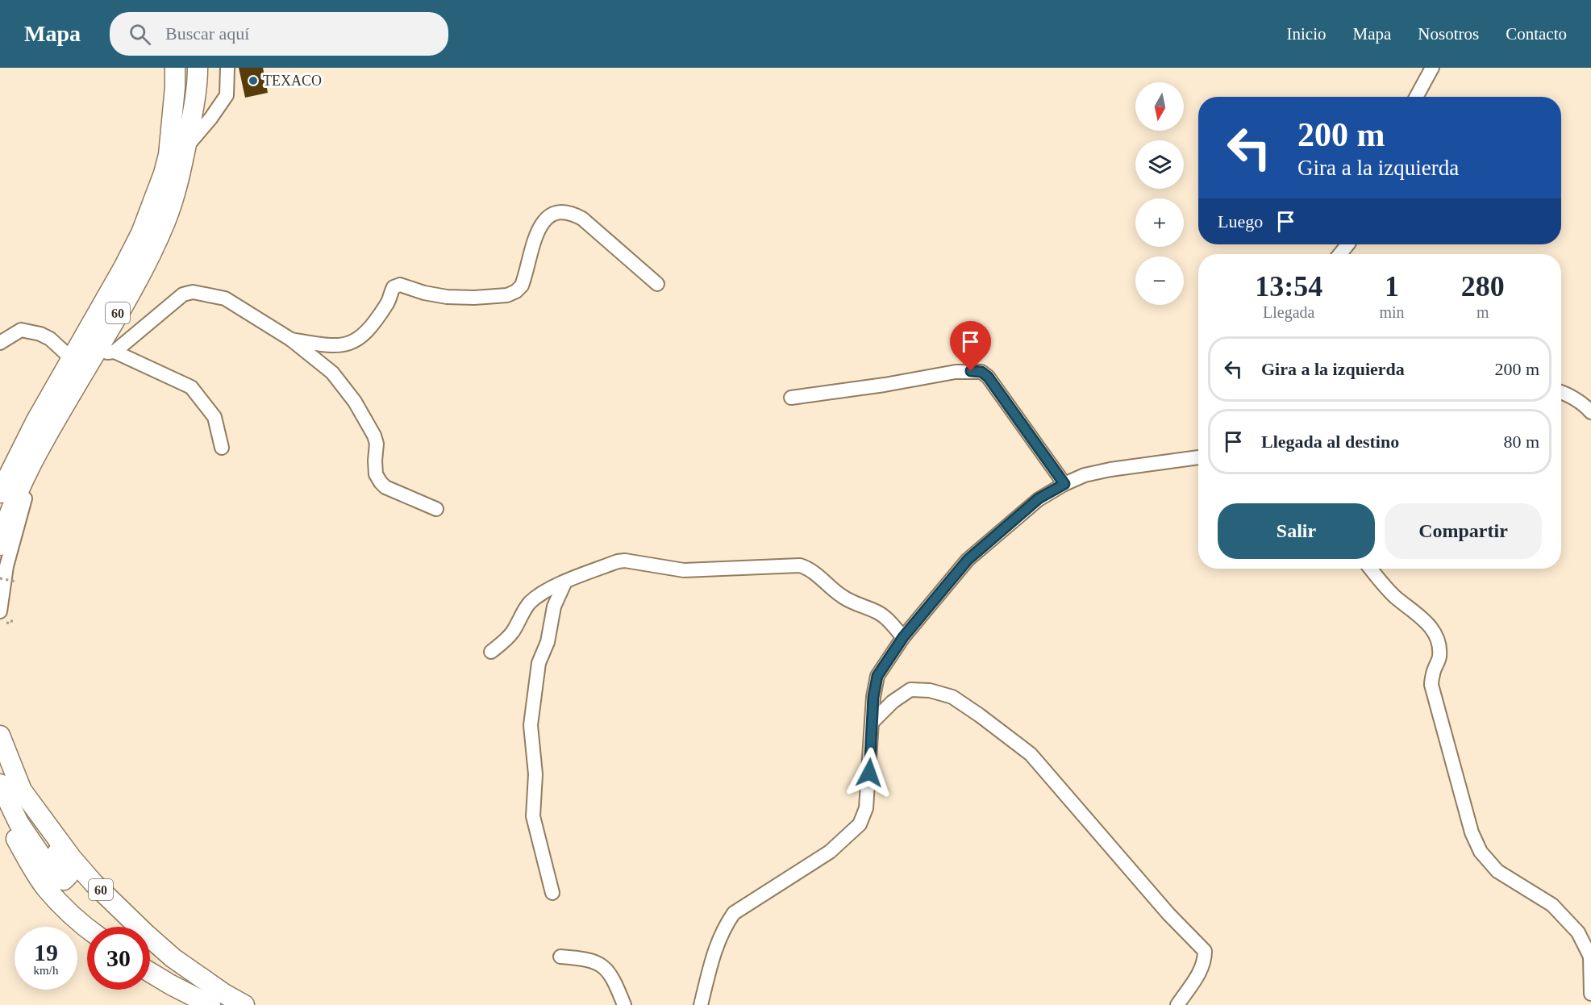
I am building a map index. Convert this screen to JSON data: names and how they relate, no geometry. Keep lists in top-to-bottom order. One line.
{"streets":{"highway":["60"]},"places":["TEXACO"],"north":"bottom","page":{"header":"Mapa","search":"Buscar aquí","nav":["Inicio","Mapa","Nosotros","Contacto"],"map_buttons":["+","−"],"turn":["200 m","Gira a la izquierda"],"then":"Luego","eta":["13:54","Llegada","1","min","280","m"],"list":[{"name":"Gira a la izquierda","value":"200 m"},{"name":"Llegada al destino","value":"80 m"}],"buttons":["Salir","Compartir"],"speed":"19 km/h","limit":"30"}}
